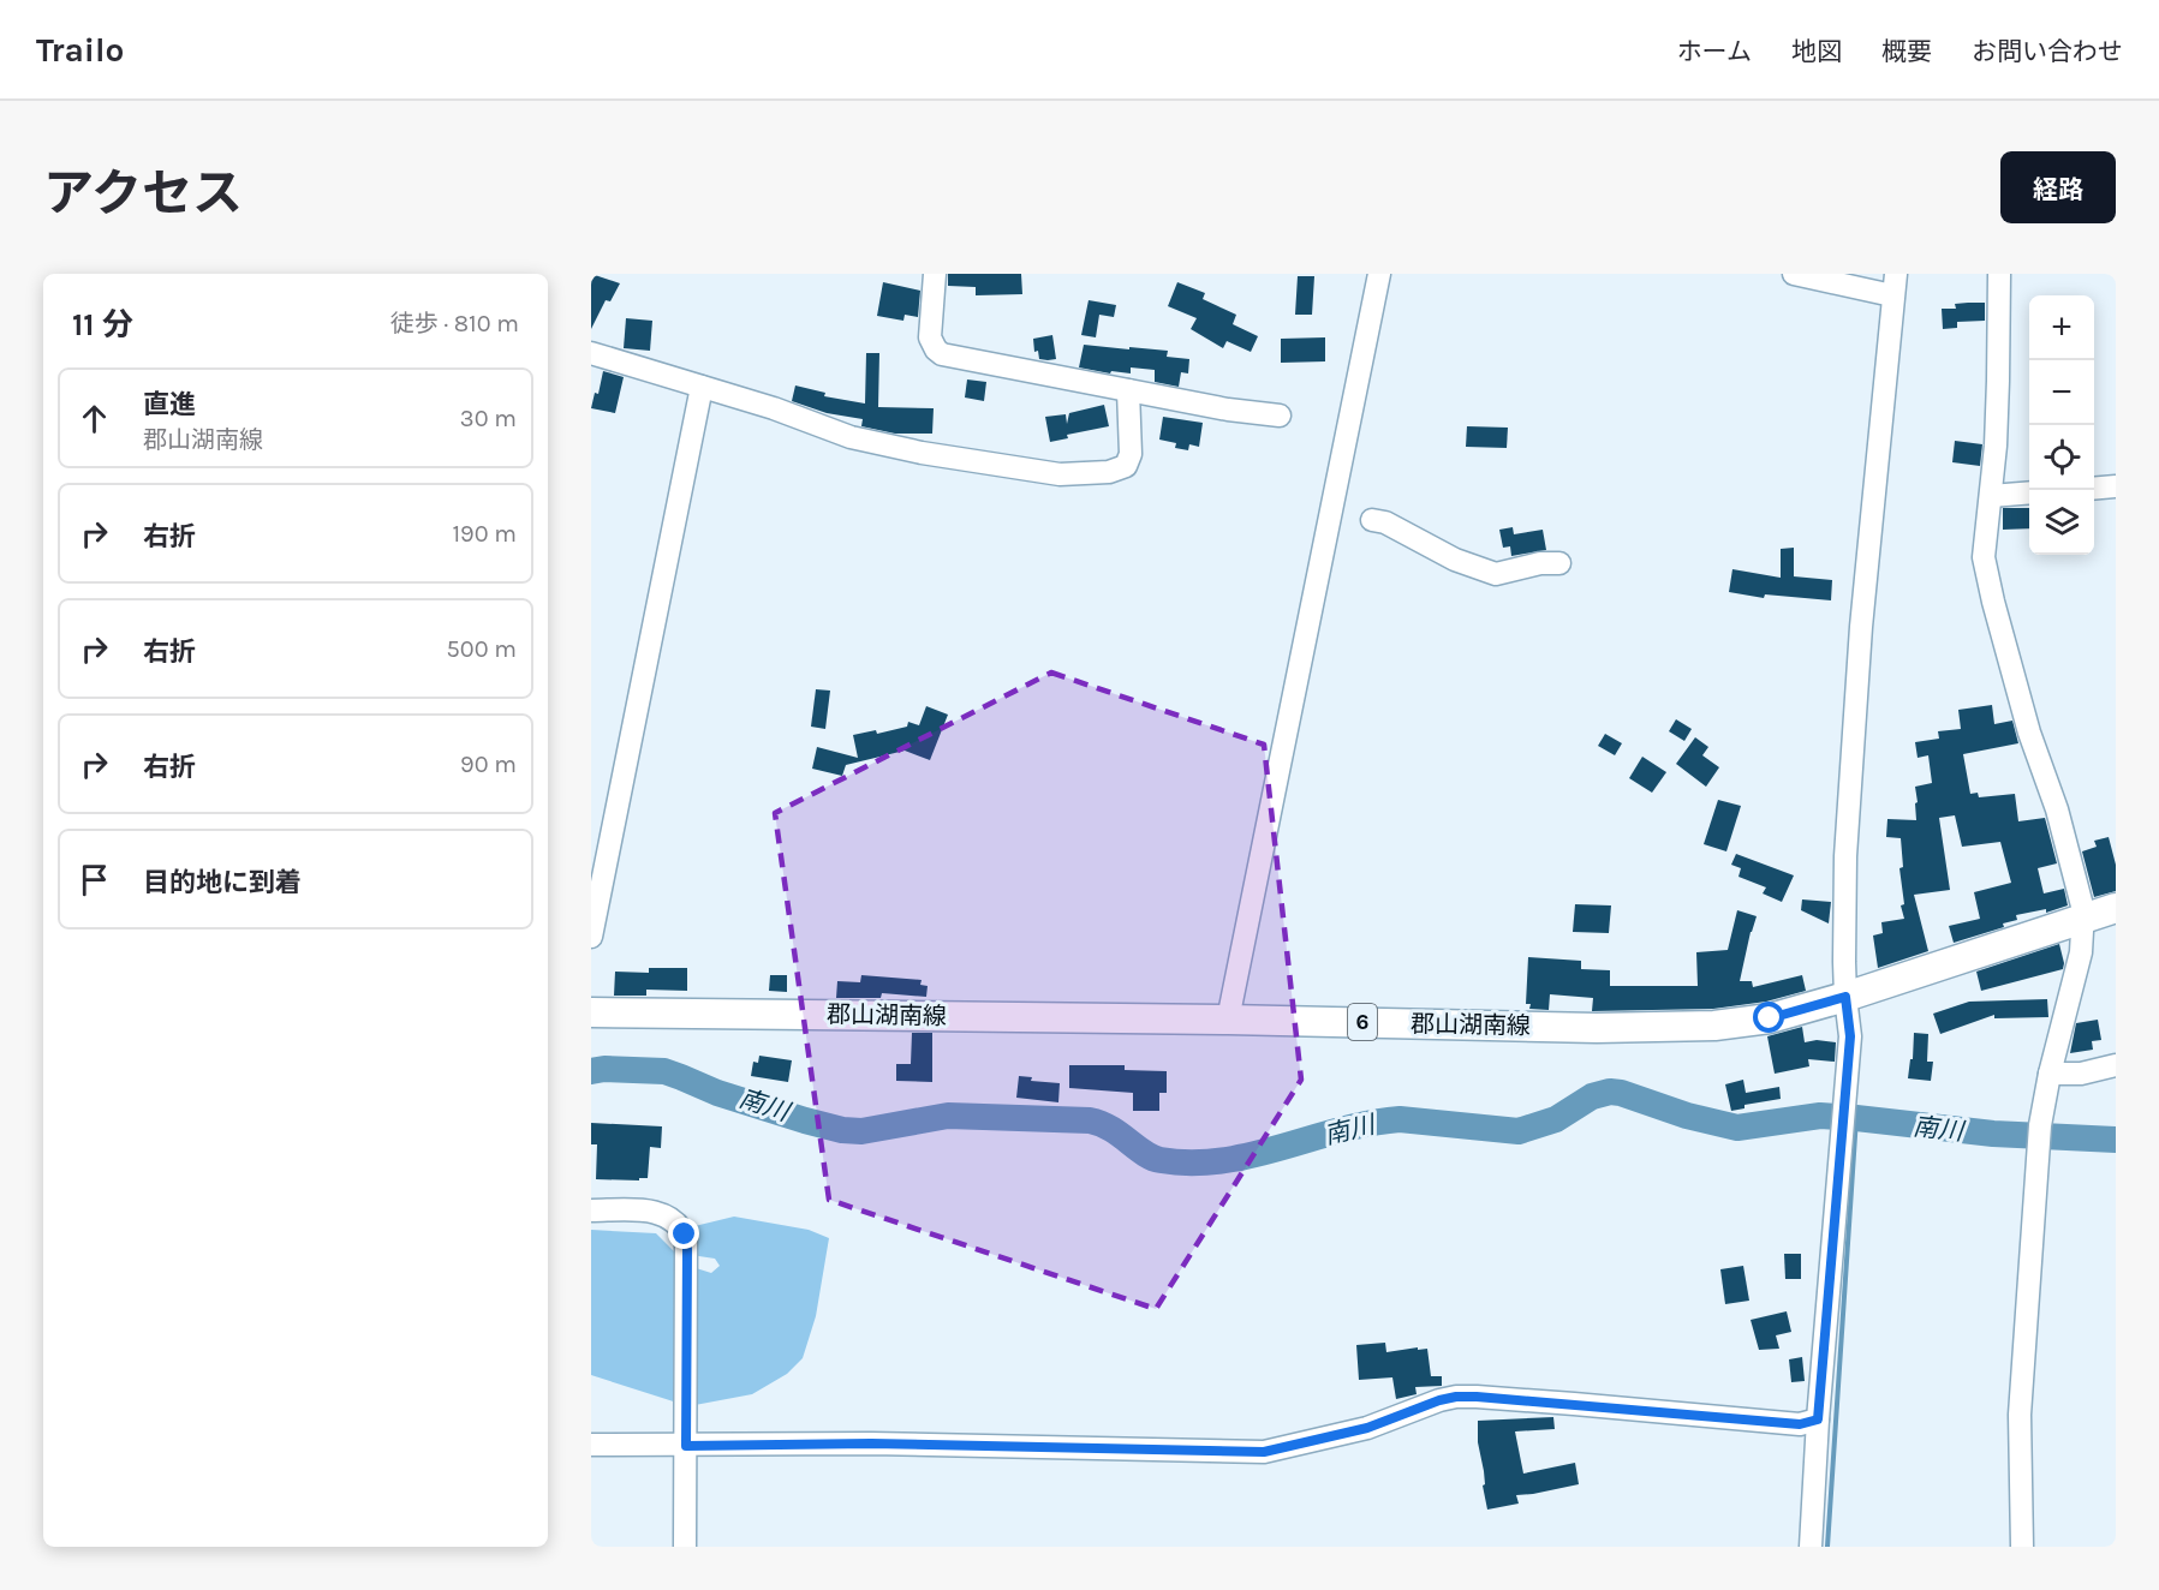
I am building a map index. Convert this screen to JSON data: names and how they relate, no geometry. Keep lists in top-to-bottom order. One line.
{"streets":{"main road":["郡山湖南線","6"]},"water":["南川"],"page":{"header":"Trailo","nav":["ホーム","地図","概要","お問い合わせ"],"title":"アクセス","buttons":"経路","heading":["11 分","徒歩 · 810 m"],"map_buttons":["+","−"],"list":[["直進","郡山湖南線","30 m"],["右折","190 m"],["右折","500 m"],["右折","90 m"],"目的地に到着"]}}
